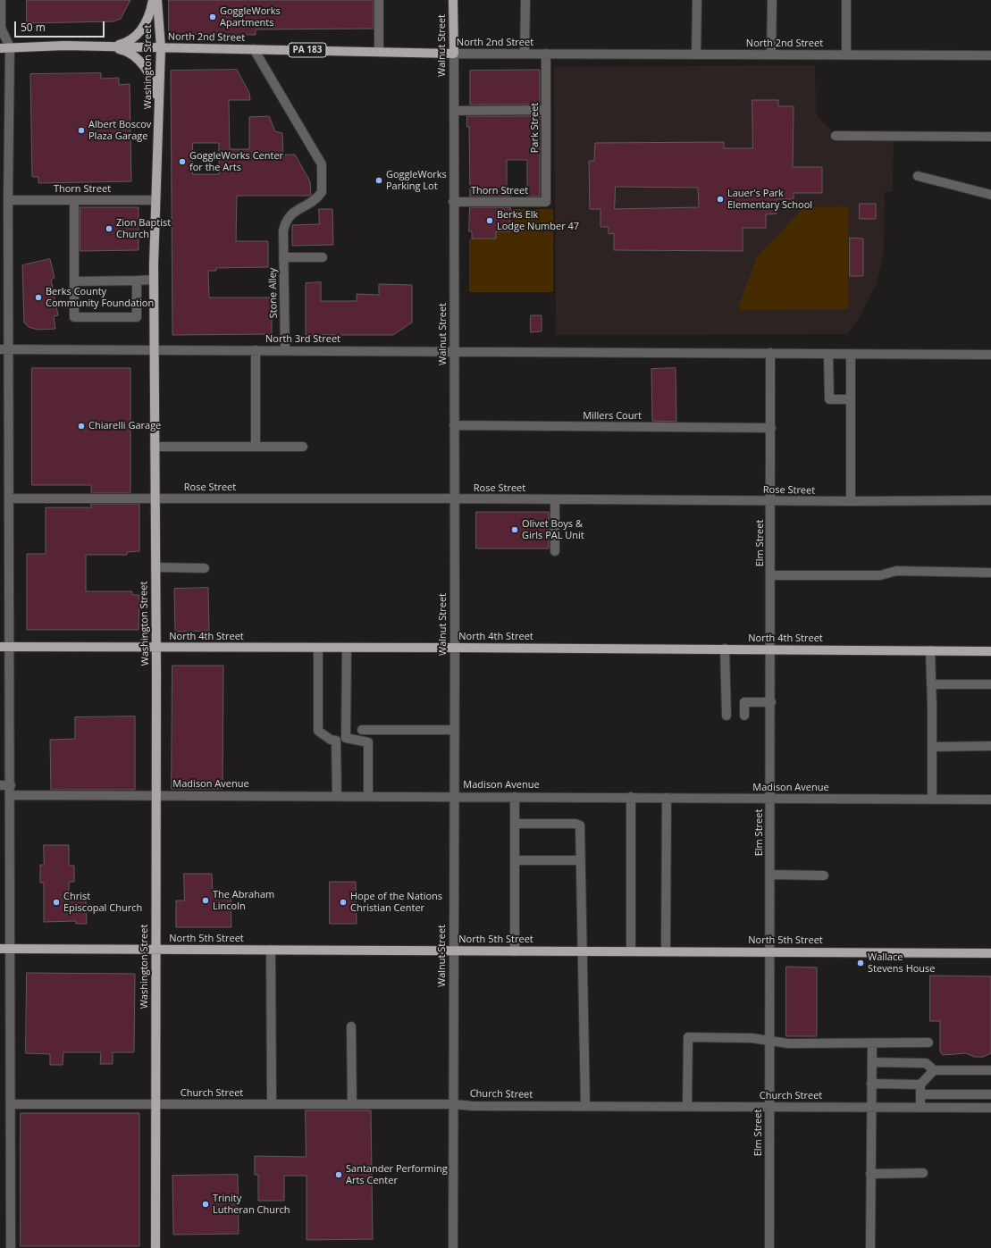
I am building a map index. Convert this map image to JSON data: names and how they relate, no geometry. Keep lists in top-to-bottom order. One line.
{"streets":{"main road":["North 2nd Street","Walnut Street","PA 183","Washington Street","North 4th Street","North 5th Street"],"street":["Park Street","Thorn Street","Stone Alley","North 3rd Street","Millers Court","Rose Street","Elm Street","Madison Avenue","Church Street"]},"crossings":[["North 2nd Street","Walnut Street"],["North 2nd Street","Washington Street"],["North 2nd Street","Park Street"],["North 2nd Street","Stone Alley"],["Walnut Street","Thorn Street"],["Walnut Street","North 3rd Street"],["Walnut Street","Millers Court"],["Walnut Street","Rose Street"],["Walnut Street","North 4th Street"],["Walnut Street","Madison Avenue"],["Walnut Street","North 5th Street"],["Walnut Street","Church Street"],["Washington Street","Thorn Street"],["Washington Street","North 3rd Street"],["Washington Street","Rose Street"],["Washington Street","North 4th Street"],["Washington Street","Madison Avenue"],["Washington Street","North 5th Street"],["Washington Street","Church Street"],["Park Street","Thorn Street"],["Stone Alley","North 3rd Street"],["North 3rd Street","Elm Street"],["Millers Court","Elm Street"],["Rose Street","Elm Street"],["Elm Street","North 4th Street"],["Elm Street","Madison Avenue"],["Elm Street","North 5th Street"],["Elm Street","Church Street"]],"places":["GoggleWorks Apartments","Albert Boscov Plaza Garage","GoggleWorks Center for the Arts","GoggleWorks Parking Lot","Lauer's Park Elementary School","Berks Elk Lodge Number 47","Zion Baptist Church","Berks County Community Foundation","Chiarelli Garage","Olivet Boys & Girls PAL Unit","The Abraham Lincoln","Christ Episcopal Church","Hope of the Nations Christian Center","Wallace Stevens House","Santander Performing Arts Center","Trinity Lutheran Church"],"scale_bar":"50 m"}
